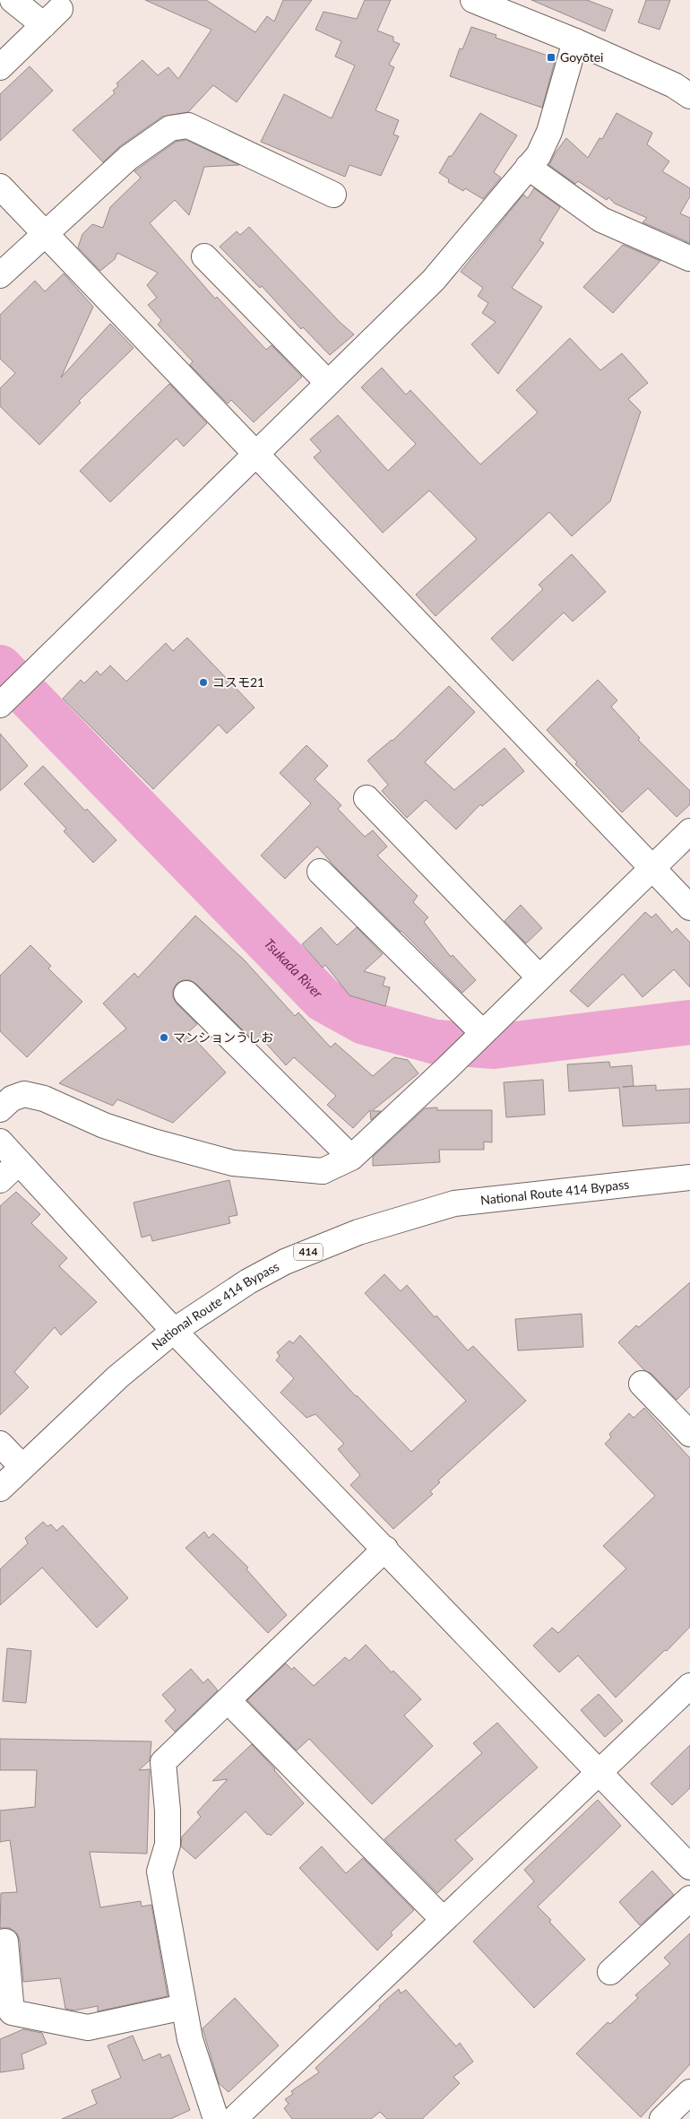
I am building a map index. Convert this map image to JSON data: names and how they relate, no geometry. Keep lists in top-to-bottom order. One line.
{"streets":{"main road":["National Route 414 Bypass","414"]},"water":["Tsukada River"],"places":{"transit":["Goyōtei"],"other":["コスモ21","マンションうしお"]}}
